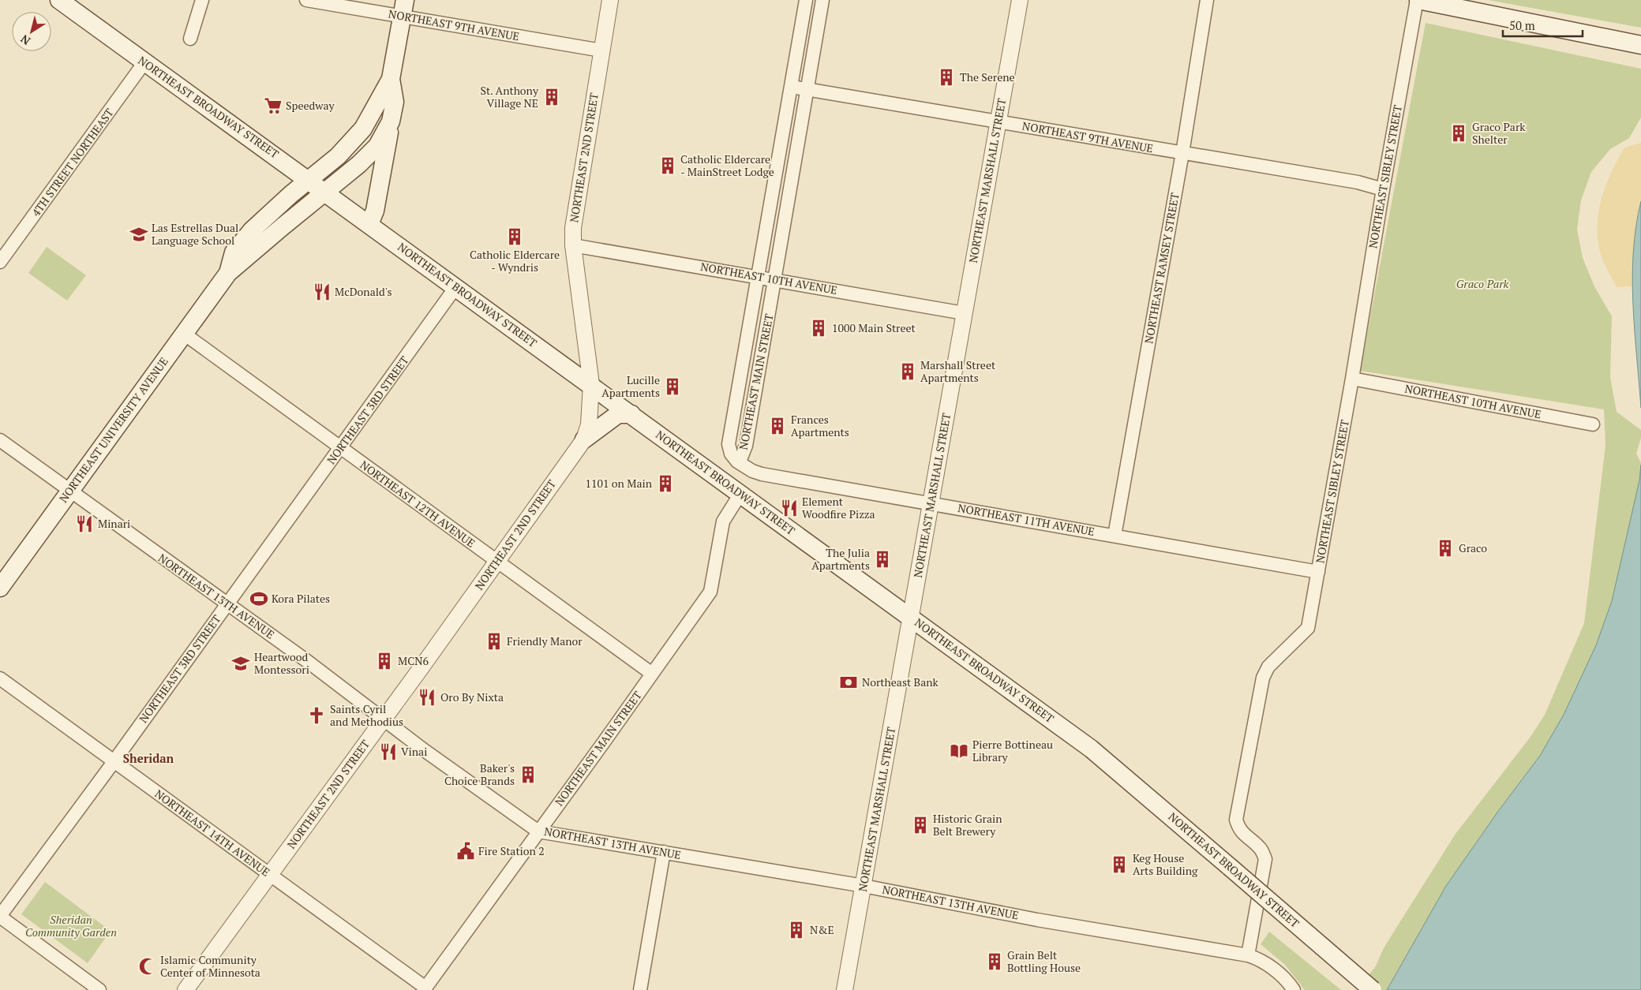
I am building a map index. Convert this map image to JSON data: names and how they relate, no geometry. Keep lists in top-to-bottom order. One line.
{"streets":{"main road":["NORTHEAST BROADWAY STREET","NORTHEAST UNIVERSITY AVENUE"],"street":["NORTHEAST 9TH AVENUE","NORTHEAST 2ND STREET","4TH STREET NORTHEAST","NORTHEAST SIBLEY STREET","NORTHEAST MARSHALL STREET","NORTHEAST RAMSEY STREET","NORTHEAST 10TH AVENUE","NORTHEAST MAIN STREET","NORTHEAST 3RD STREET","NORTHEAST 12TH AVENUE","NORTHEAST 11TH AVENUE","NORTHEAST 13TH AVENUE","NORTHEAST 14TH AVENUE"]},"crossings":[["NORTHEAST 9TH AVENUE","NORTHEAST 2ND STREET"],["NORTHEAST 9TH AVENUE","NORTHEAST SIBLEY STREET"],["NORTHEAST 9TH AVENUE","NORTHEAST MARSHALL STREET"],["NORTHEAST 9TH AVENUE","NORTHEAST RAMSEY STREET"],["NORTHEAST 9TH AVENUE","NORTHEAST MAIN STREET"],["NORTHEAST 9TH AVENUE","NORTHEAST UNIVERSITY AVENUE"],["NORTHEAST BROADWAY STREET","NORTHEAST 2ND STREET"],["NORTHEAST BROADWAY STREET","4TH STREET NORTHEAST"],["NORTHEAST BROADWAY STREET","NORTHEAST MARSHALL STREET"],["NORTHEAST BROADWAY STREET","NORTHEAST MAIN STREET"],["NORTHEAST BROADWAY STREET","NORTHEAST 3RD STREET"],["NORTHEAST BROADWAY STREET","NORTHEAST UNIVERSITY AVENUE"],["NORTHEAST 2ND STREET","NORTHEAST 10TH AVENUE"],["NORTHEAST 2ND STREET","NORTHEAST 12TH AVENUE"],["NORTHEAST 2ND STREET","NORTHEAST 13TH AVENUE"],["NORTHEAST 2ND STREET","NORTHEAST 14TH AVENUE"],["NORTHEAST SIBLEY STREET","NORTHEAST 10TH AVENUE"],["NORTHEAST SIBLEY STREET","NORTHEAST 11TH AVENUE"],["NORTHEAST SIBLEY STREET","NORTHEAST 13TH AVENUE"],["NORTHEAST MARSHALL STREET","NORTHEAST 10TH AVENUE"],["NORTHEAST MARSHALL STREET","NORTHEAST 11TH AVENUE"],["NORTHEAST MARSHALL STREET","NORTHEAST 13TH AVENUE"],["NORTHEAST RAMSEY STREET","NORTHEAST 11TH AVENUE"],["NORTHEAST 10TH AVENUE","NORTHEAST MAIN STREET"],["NORTHEAST MAIN STREET","NORTHEAST 12TH AVENUE"],["NORTHEAST MAIN STREET","NORTHEAST 11TH AVENUE"],["NORTHEAST MAIN STREET","NORTHEAST 13TH AVENUE"],["NORTHEAST MAIN STREET","NORTHEAST 14TH AVENUE"],["NORTHEAST 3RD STREET","NORTHEAST 12TH AVENUE"],["NORTHEAST 3RD STREET","NORTHEAST 13TH AVENUE"],["NORTHEAST 3RD STREET","NORTHEAST 14TH AVENUE"],["NORTHEAST UNIVERSITY AVENUE","NORTHEAST 12TH AVENUE"],["NORTHEAST UNIVERSITY AVENUE","NORTHEAST 13TH AVENUE"]],"districts":["Sheridan"],"parks":["Graco Park","Sheridan Community Garden"],"places":{"building":["The Serene","St. Anthony Village NE","Graco Park Shelter","Catholic Eldercare - MainStreet Lodge","Catholic Eldercare - Wyndris","1000 Main Street","Marshall Street Apartments","Lucille Apartments","Frances Apartments","1101 on Main","Graco","The Julia Apartments","Friendly Manor","MCN6","Baker's Choice Brands","Historic Grain Belt Brewery","Keg House Arts Building","N&E","Grain Belt Bottling House"],"supermarket":["Speedway"],"school or university":["Las Estrellas Dual Language School","Heartwood Montessori"],"restaurant":["McDonald's","Element Woodfire Pizza","Minari","Oro By Nixta","Vinai"],"sports":["Kora Pilates"],"bank":["Northeast Bank"],"church":["Saints Cyril and Methodius"],"library":["Pierre Bottineau Library"],"public building":["Fire Station 2"],"mosque":["Islamic Community Center of Minnesota"]},"scale_bar":"50 m","north":"bottom left"}
